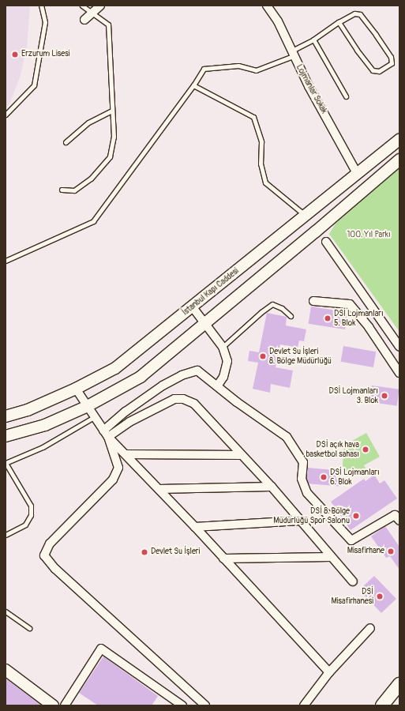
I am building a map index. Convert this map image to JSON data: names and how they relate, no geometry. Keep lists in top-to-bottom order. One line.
{"streets":{"main road":["İstanbul Kapı Caddesi"],"street":["Lojmanlar Sokak"]},"crossings":[["Lojmanlar Sokak","İstanbul Kapı Caddesi"]],"parks":["100. Yıl Parkı"],"places":["Erzurum Lisesi","DSİ Lojmanları 5. Blok","Devlet Su İşleri 8. Bölge Müdürlüğü","DSİ Lojmanları 3. Blok","DSİ açık hava basketbol sahası","DSİ Lojmanları 6. Blok","DSİ 8. Bölge Müdürlüğü Spor Salonu","Misafirhane","Devlet Su İşleri","DSİ Misafirhanesi"]}
